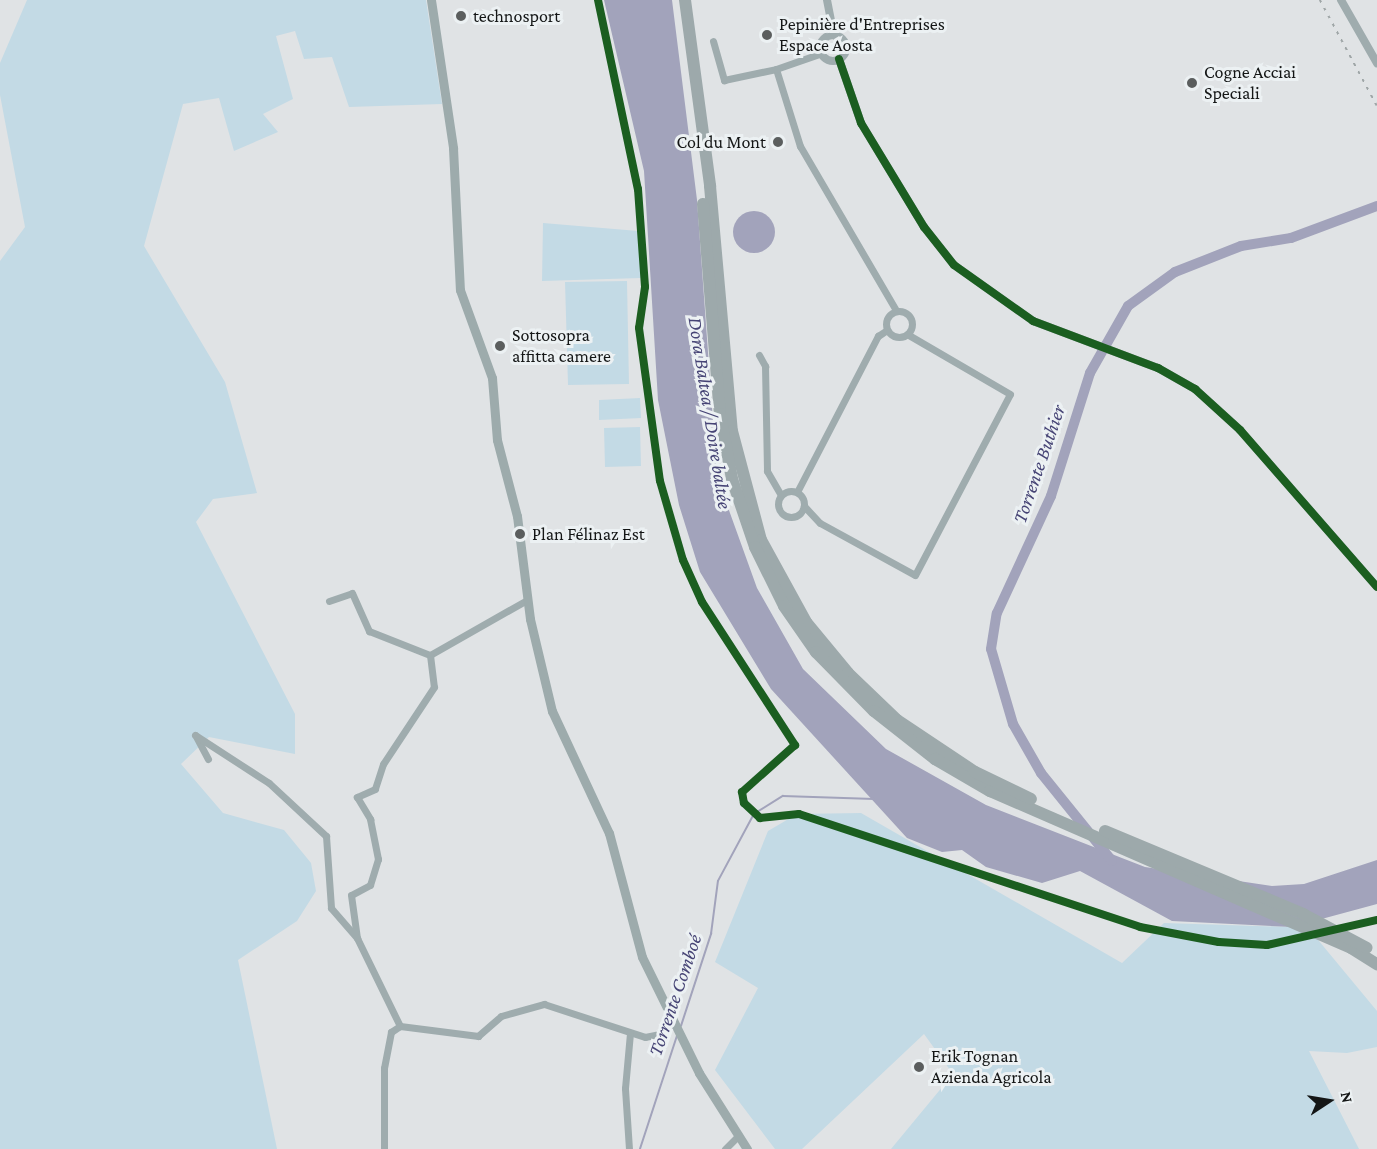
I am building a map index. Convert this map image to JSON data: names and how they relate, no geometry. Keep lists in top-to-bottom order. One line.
{"water":["Dora Baltea / Doire baltée","Torrente Buthier","Torrente Comboé"],"places":["technosport","Pepinière d'Entreprises Espace Aosta","Cogne Acciai Speciali","Col du Mont","Sottosopra affitta camere","Plan Félinaz Est","Erik Tognan Azienda Agricola"],"north":"right"}
